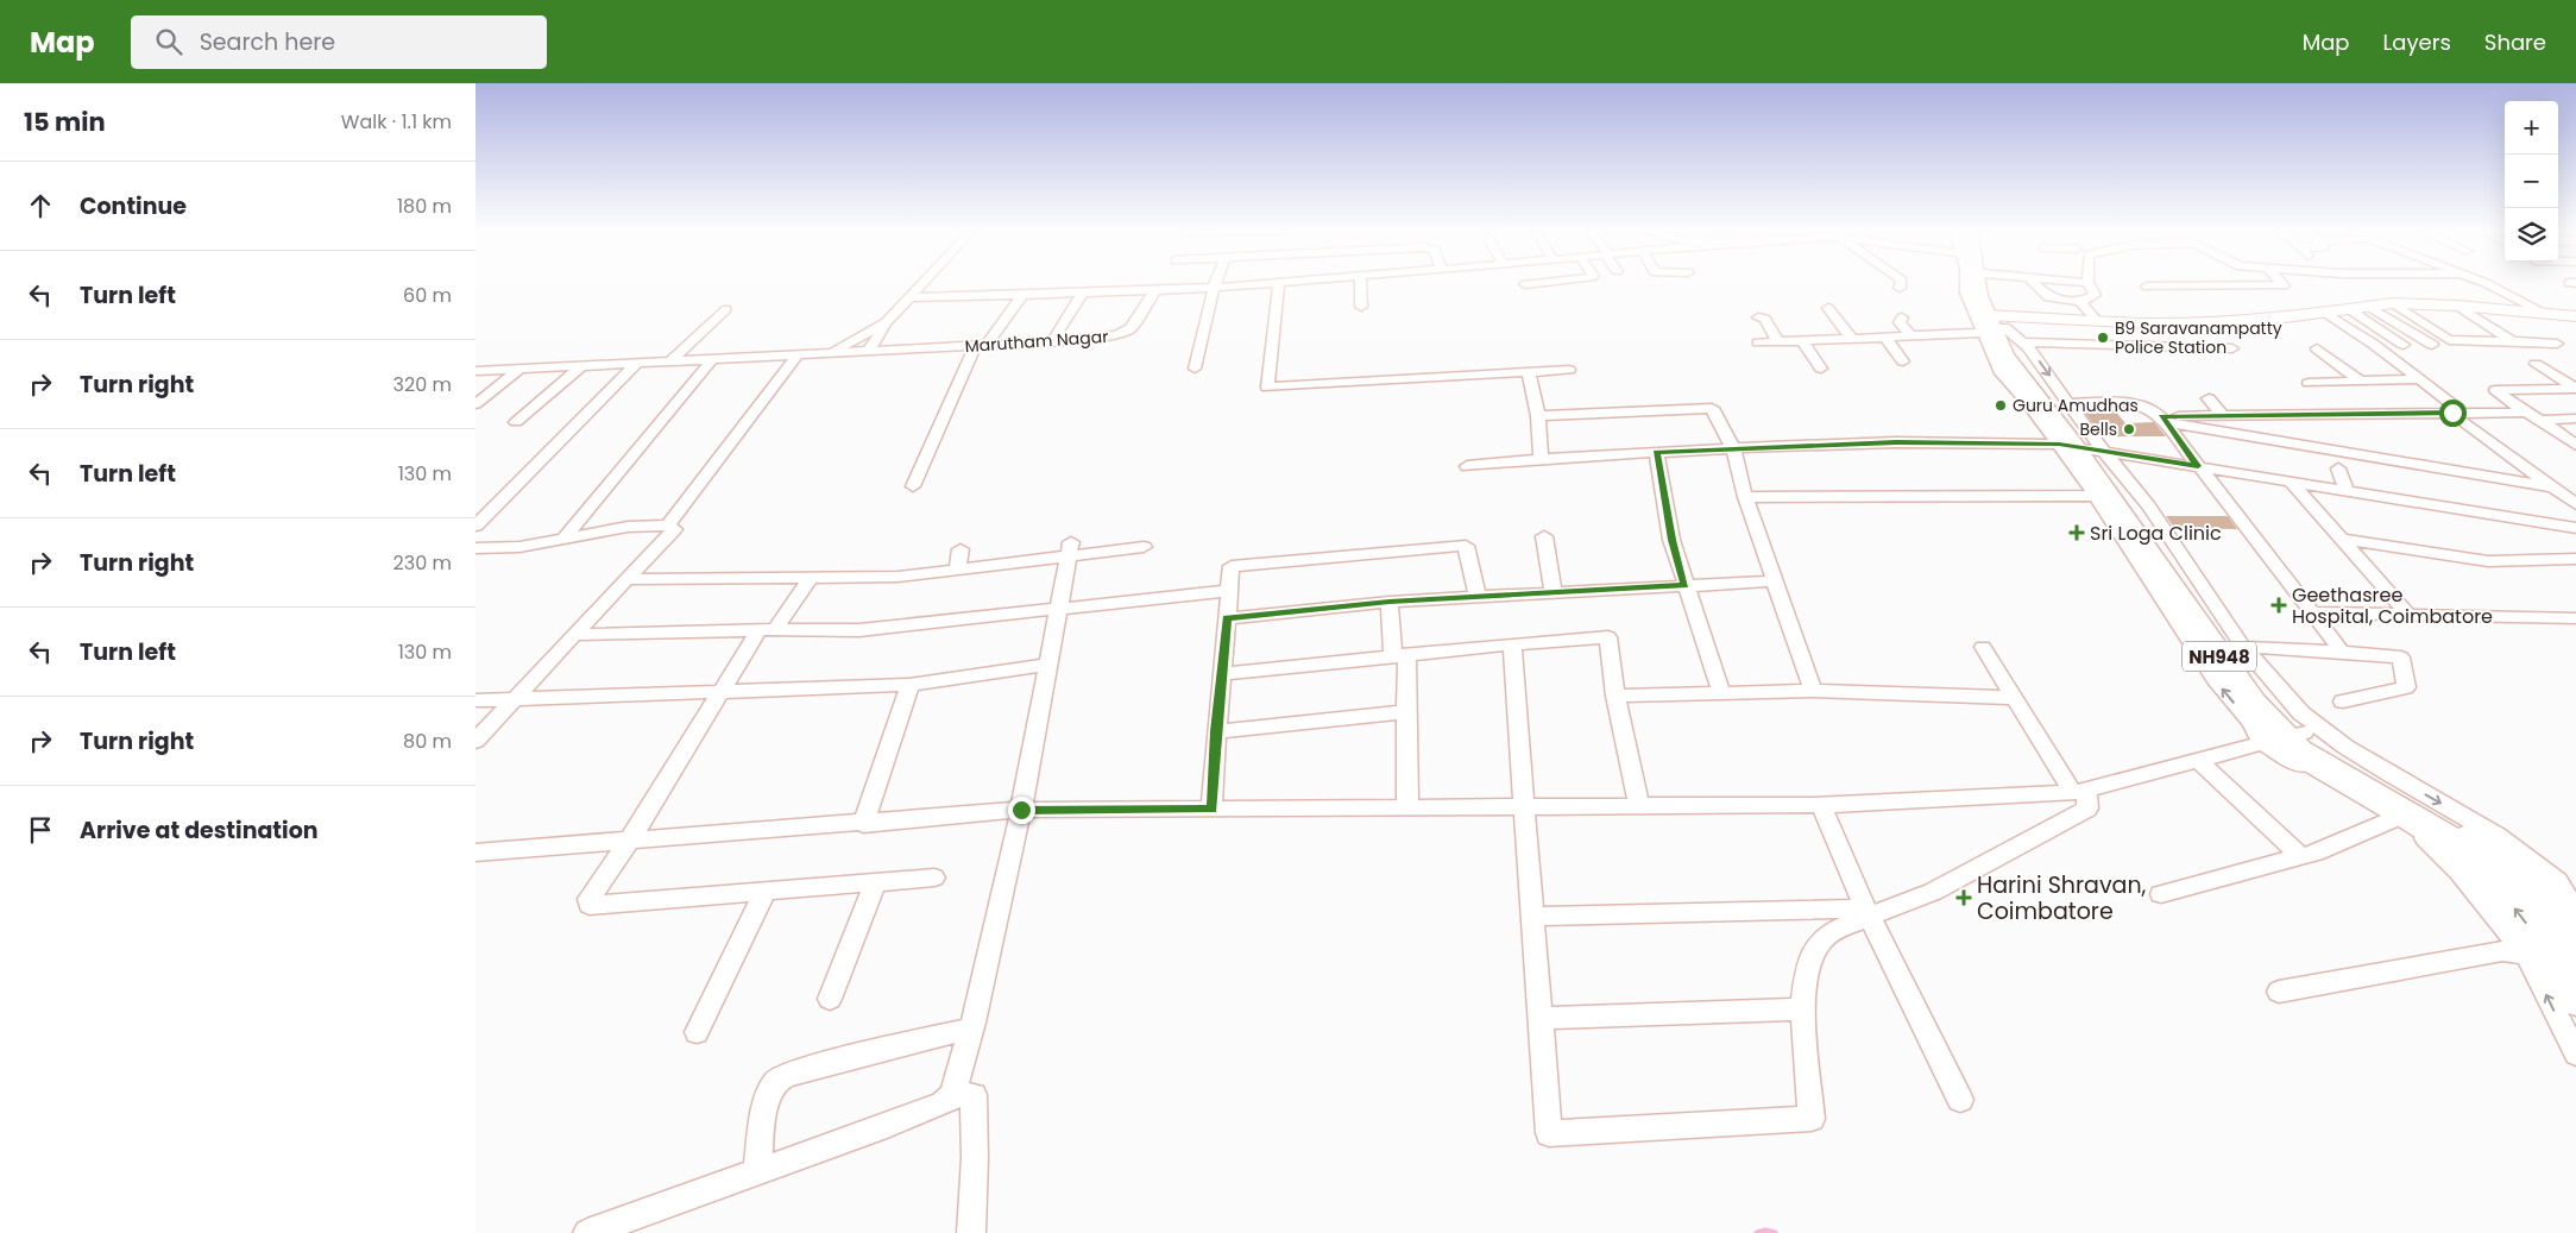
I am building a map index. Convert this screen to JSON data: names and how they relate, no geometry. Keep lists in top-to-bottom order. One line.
{"streets":{"highway":["NH948"],"street":["Marutham Nagar"]},"places":{"other":["B9 Saravanampatty Police Station","Guru Amudhas","Bells"],"health":["Sri Loga Clinic","Geethasree Hospital, Coimbatore","Harini Shravan, Coimbatore"]},"page":{"header":"Map","search":"Search here","nav":["Map","Layers","Share"],"heading":["15 min","Walk · 1.1 km"],"map_buttons":["+","−"],"list":[["Continue","180 m"],["Turn left","60 m"],["Turn right","320 m"],["Turn left","130 m"],["Turn right","230 m"],["Turn left","130 m"],["Turn right","80 m"],"Arrive at destination"]}}
